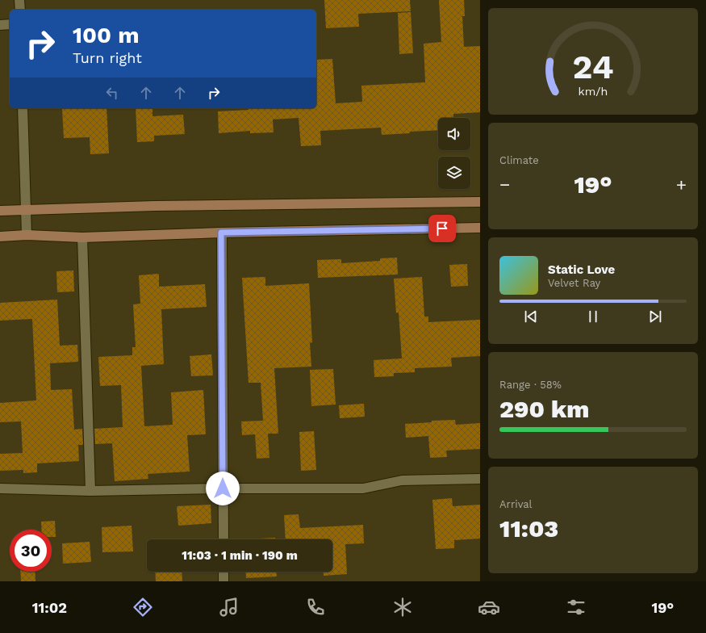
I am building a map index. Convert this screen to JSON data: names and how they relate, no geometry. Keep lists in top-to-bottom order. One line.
{"page":{"turn":["100 m","Turn right"],"tile":["Climate",["Range · 58%","290 km"],["Arrival","11:03"]],"heat":["−","19°","+"],"song":["Static Love","Velvet Ray"],"limit":"30","trip":"11:03 · 1 min · 190 m","tabs":["11:02","19°"],"gauge":["24","km/h"]}}
